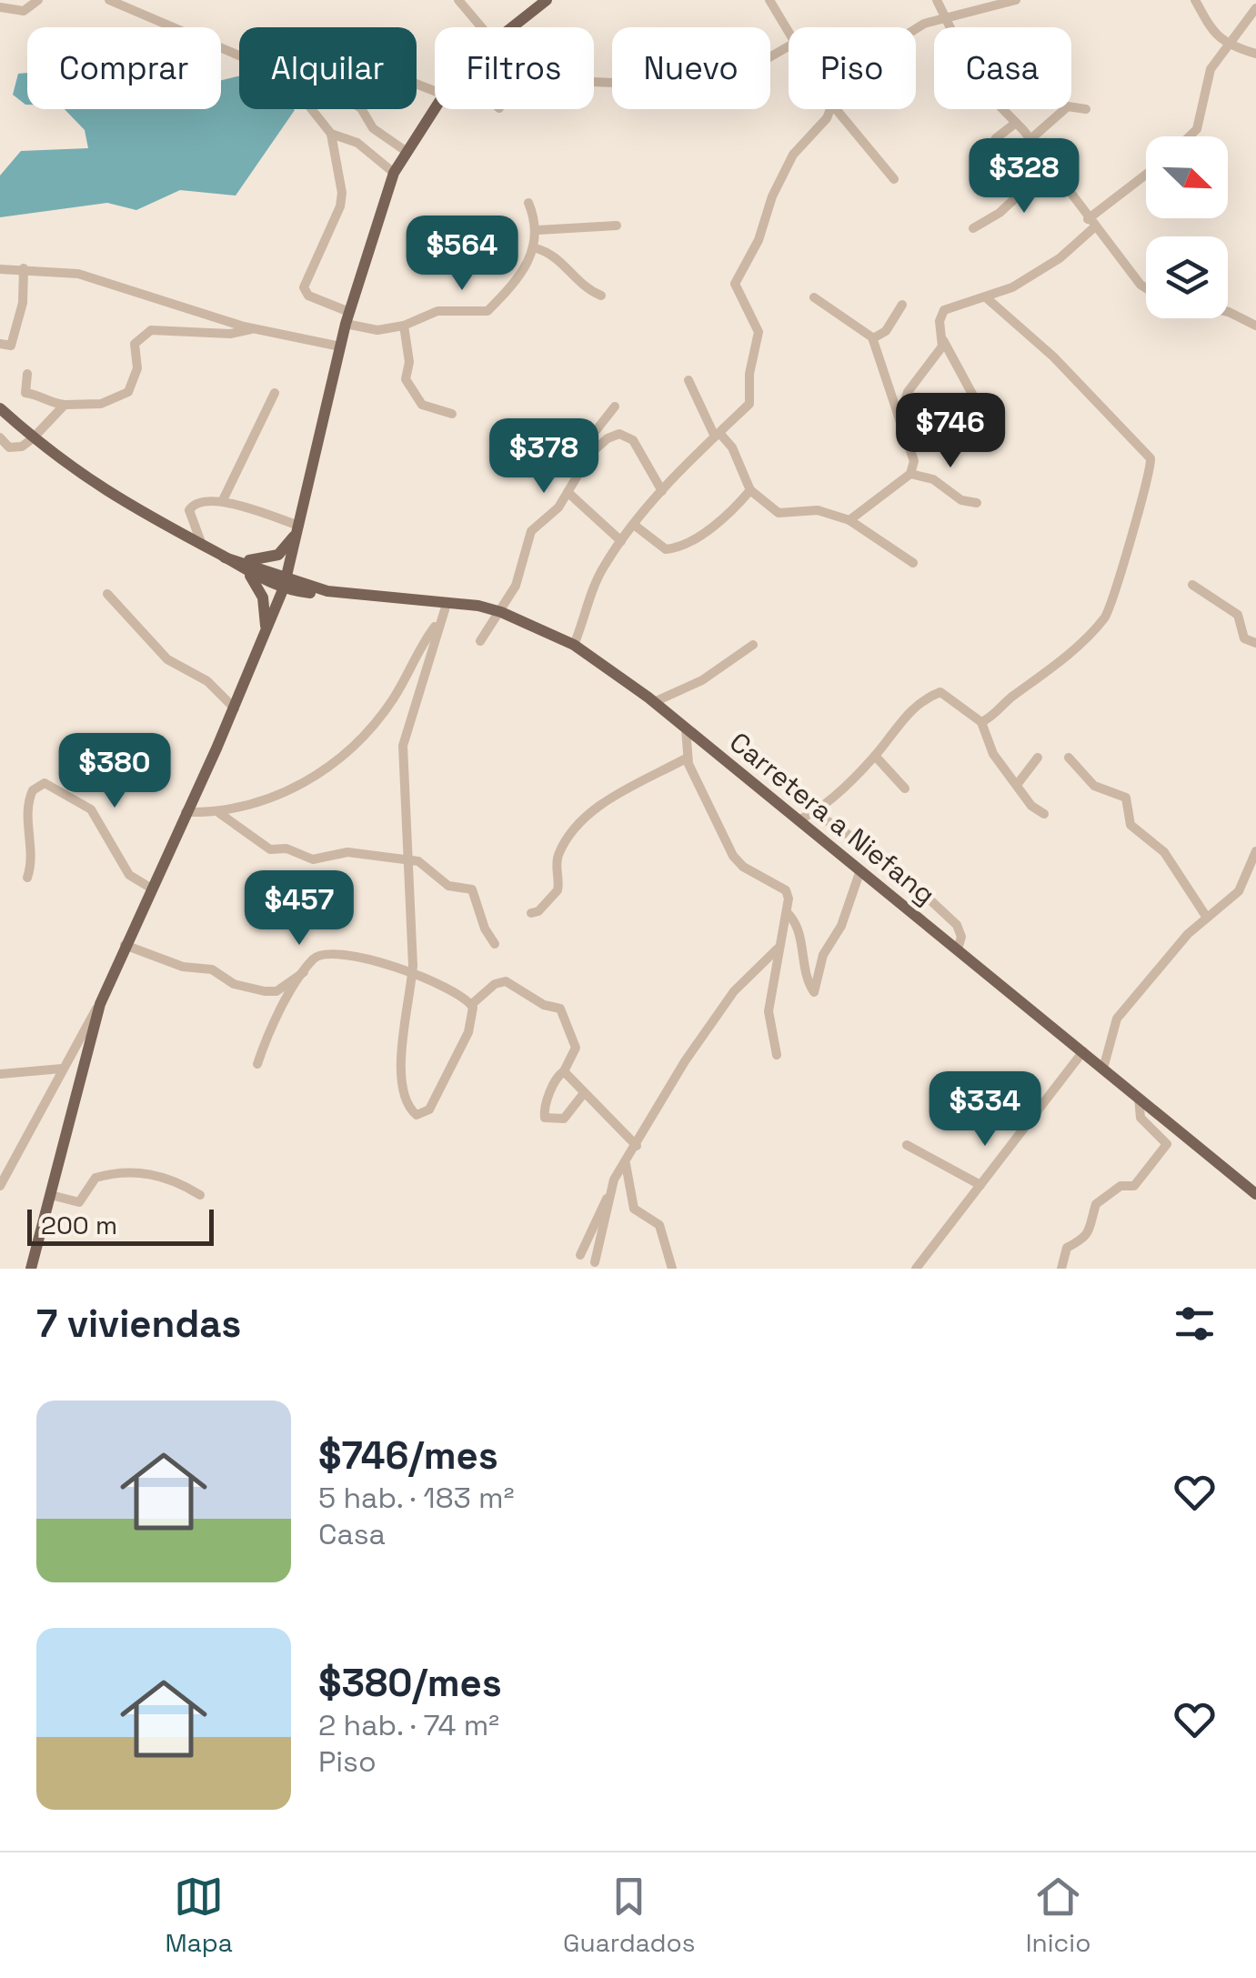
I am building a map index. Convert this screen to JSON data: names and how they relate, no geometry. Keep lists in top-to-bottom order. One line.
{"streets":{"main road":["Carretera a Niefang"]},"scale_bar":"200 m","north":"bottom right","page":{"chip":["Comprar","Alquilar","Filtros","Nuevo","Piso","Casa"],"price":["$328","$564","$746","$378","$380","$457","$334"],"scale":"200 m","heading":"7 viviendas","list":[{"name":"$746/mes","note":"5 hab. · 183 m² · Casa"},{"name":"$380/mes","note":"2 hab. · 74 m² · Piso"}],"tabs":["Mapa","Guardados","Inicio"]}}
